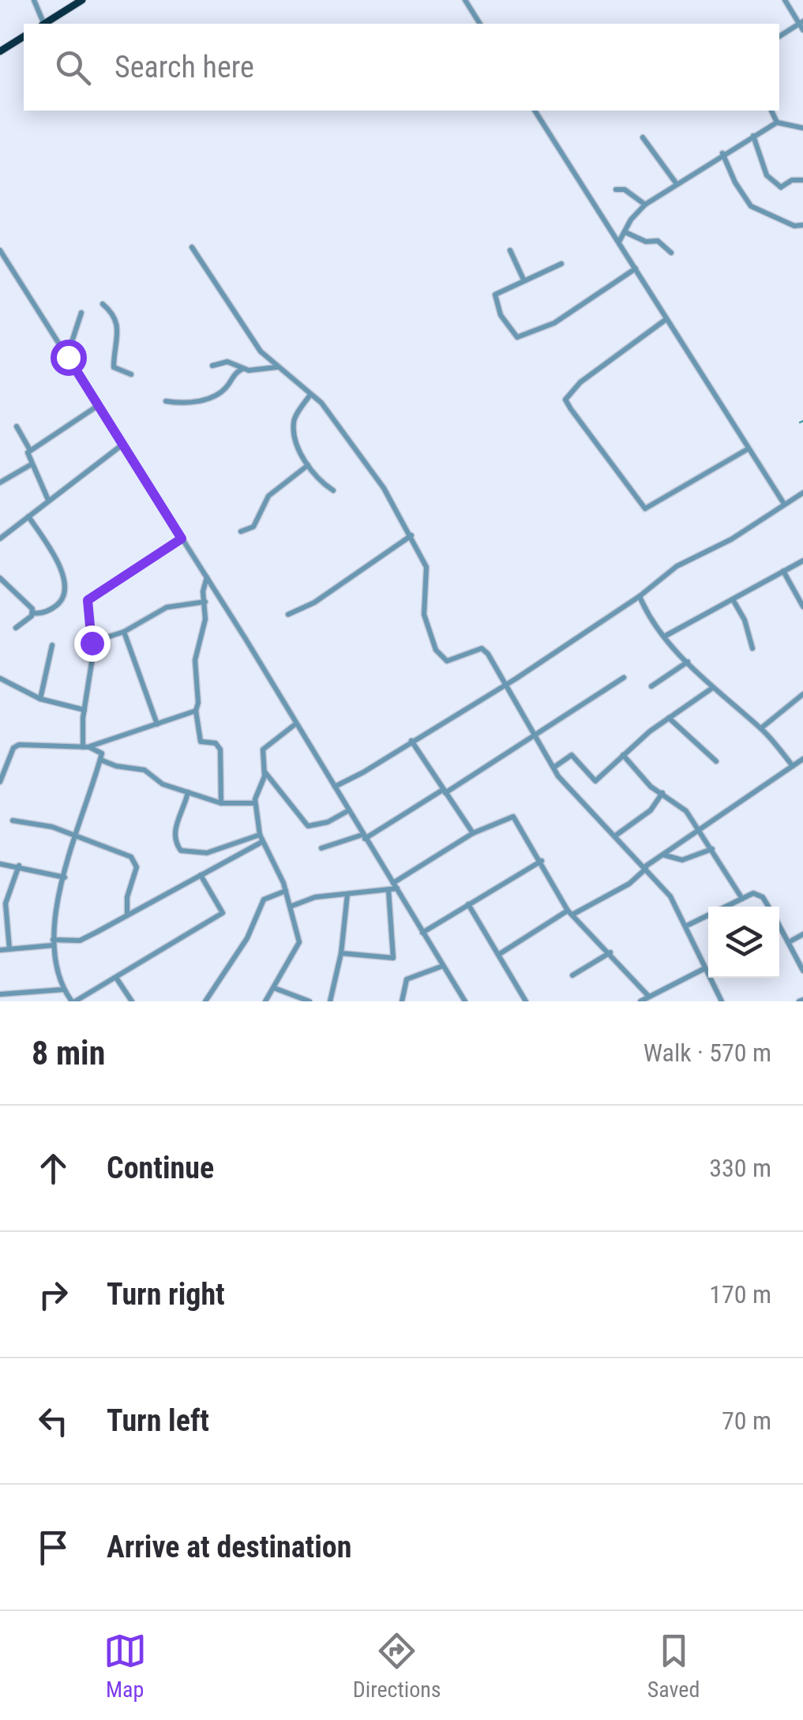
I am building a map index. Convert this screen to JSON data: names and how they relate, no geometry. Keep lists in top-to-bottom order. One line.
{"page":{"search":"Search here","heading":["8 min","Walk · 570 m"],"list":[["Continue","330 m"],["Turn right","170 m"],["Turn left","70 m"],"Arrive at destination"],"nav":["Map","Directions","Saved"]}}
